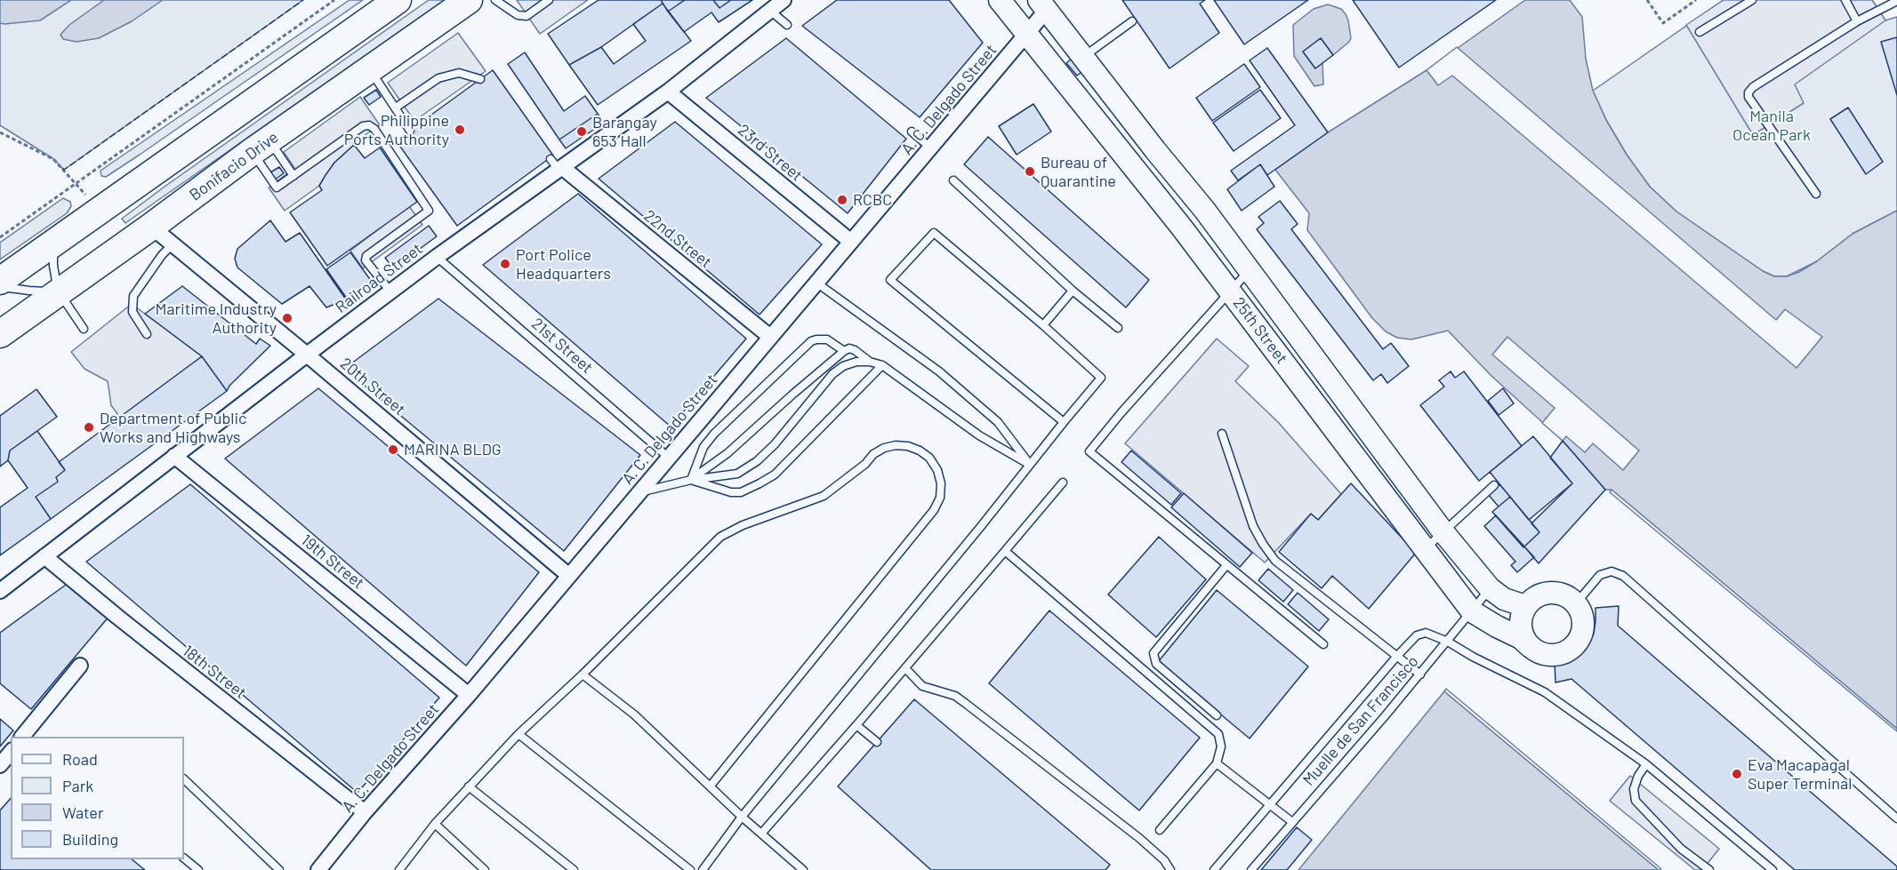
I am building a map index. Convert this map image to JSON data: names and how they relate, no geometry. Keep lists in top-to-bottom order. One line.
{"streets":{"highway":["Bonifacio Drive"],"street":["A. C. Delgado Street","23rd Street","22nd Street","Railroad Street","25th Street","20th Street","19th Street","18th Street"],"lane":["21st Street","Muelle de San Francisco"]},"crossings":[["A. C. Delgado Street","23rd Street"],["A. C. Delgado Street","22nd Street"],["A. C. Delgado Street","25th Street"],["A. C. Delgado Street","21st Street"],["A. C. Delgado Street","20th Street"],["A. C. Delgado Street","19th Street"],["A. C. Delgado Street","18th Street"],["23rd Street","Railroad Street"],["Bonifacio Drive","20th Street"],["22nd Street","Railroad Street"],["Railroad Street","21st Street"],["Railroad Street","20th Street"],["Railroad Street","19th Street"],["Railroad Street","18th Street"],["25th Street","Muelle de San Francisco"]],"parks":["Manila Ocean Park"],"places":["Philippine Ports Authority","Barangay 653 Hall","Bureau of Quarantine","RCBC","Port Police Headquarters","Maritime Industry Authority","Department of Public Works and Highways","MARINA BLDG","Eva Macapagal Super Terminal"],"legend":["Road","Park","Water","Building"]}
